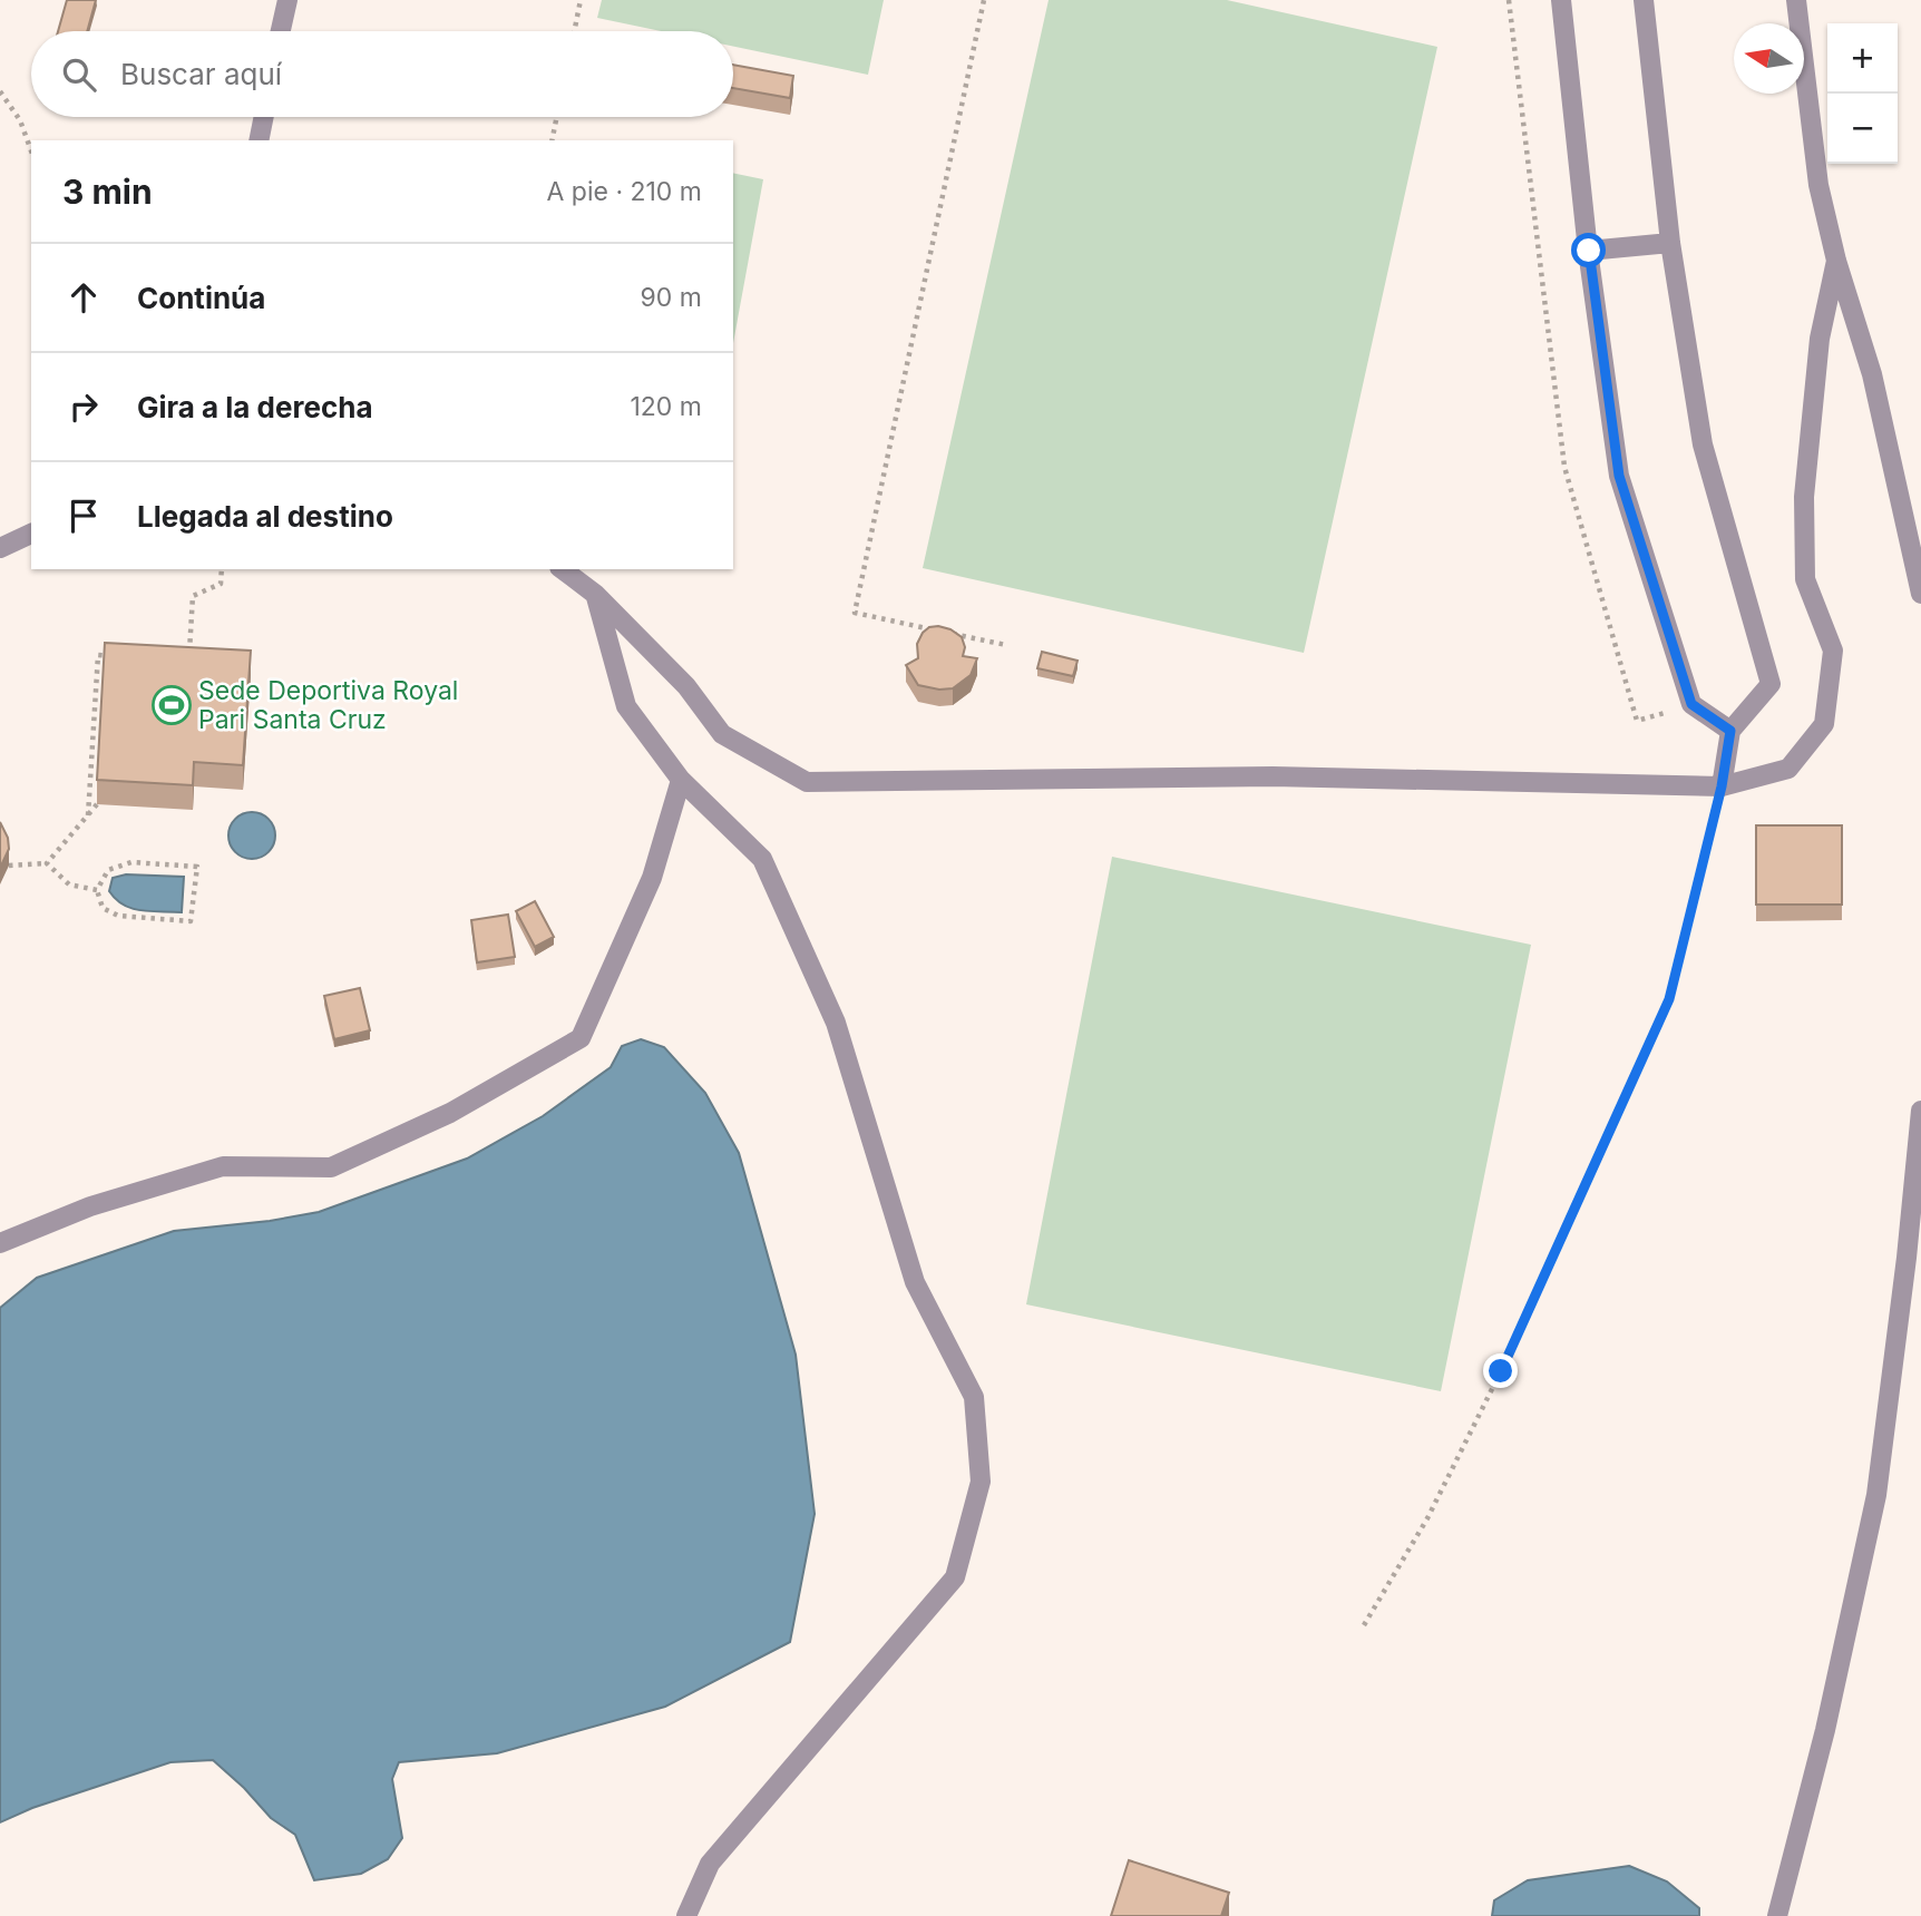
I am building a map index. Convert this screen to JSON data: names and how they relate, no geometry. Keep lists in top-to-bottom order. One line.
{"places":{"sports":["Sede Deportiva Royal Pari Santa Cruz"]},"north":"left","page":{"map_buttons":["+","−"],"search":"Buscar aquí","heading":["3 min","A pie · 210 m"],"list":[["Continúa","90 m"],["Gira a la derecha","120 m"],"Llegada al destino"]}}
